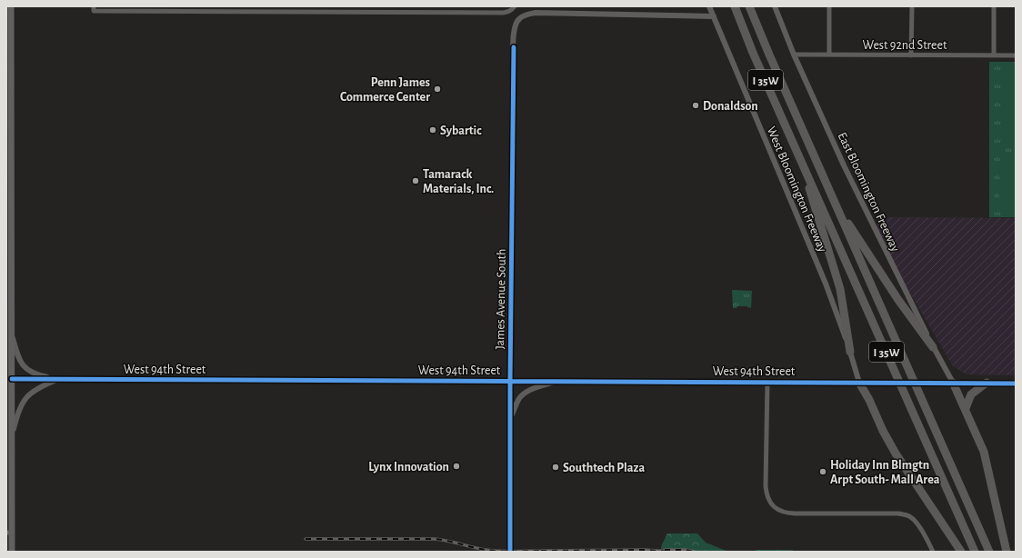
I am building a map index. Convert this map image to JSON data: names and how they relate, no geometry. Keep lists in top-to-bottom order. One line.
{"streets":{"highway":["I 35W"],"street":["West 92nd Street","West Bloomington Freeway","East Bloomington Freeway","James Avenue South","West 94th Street"]},"crossings":[["West 92nd Street","East Bloomington Freeway"],["West Bloomington Freeway","James Avenue South"],["West Bloomington Freeway","West 94th Street"],["East Bloomington Freeway","West 94th Street"],["James Avenue South","West 94th Street"]],"places":["Penn James Commerce Center","Donaldson","Sybartic","Tamarack Materials, Inc.","Lynx Innovation","Southtech Plaza","Holiday Inn Blmgtn Arpt South- Mall Area"]}
